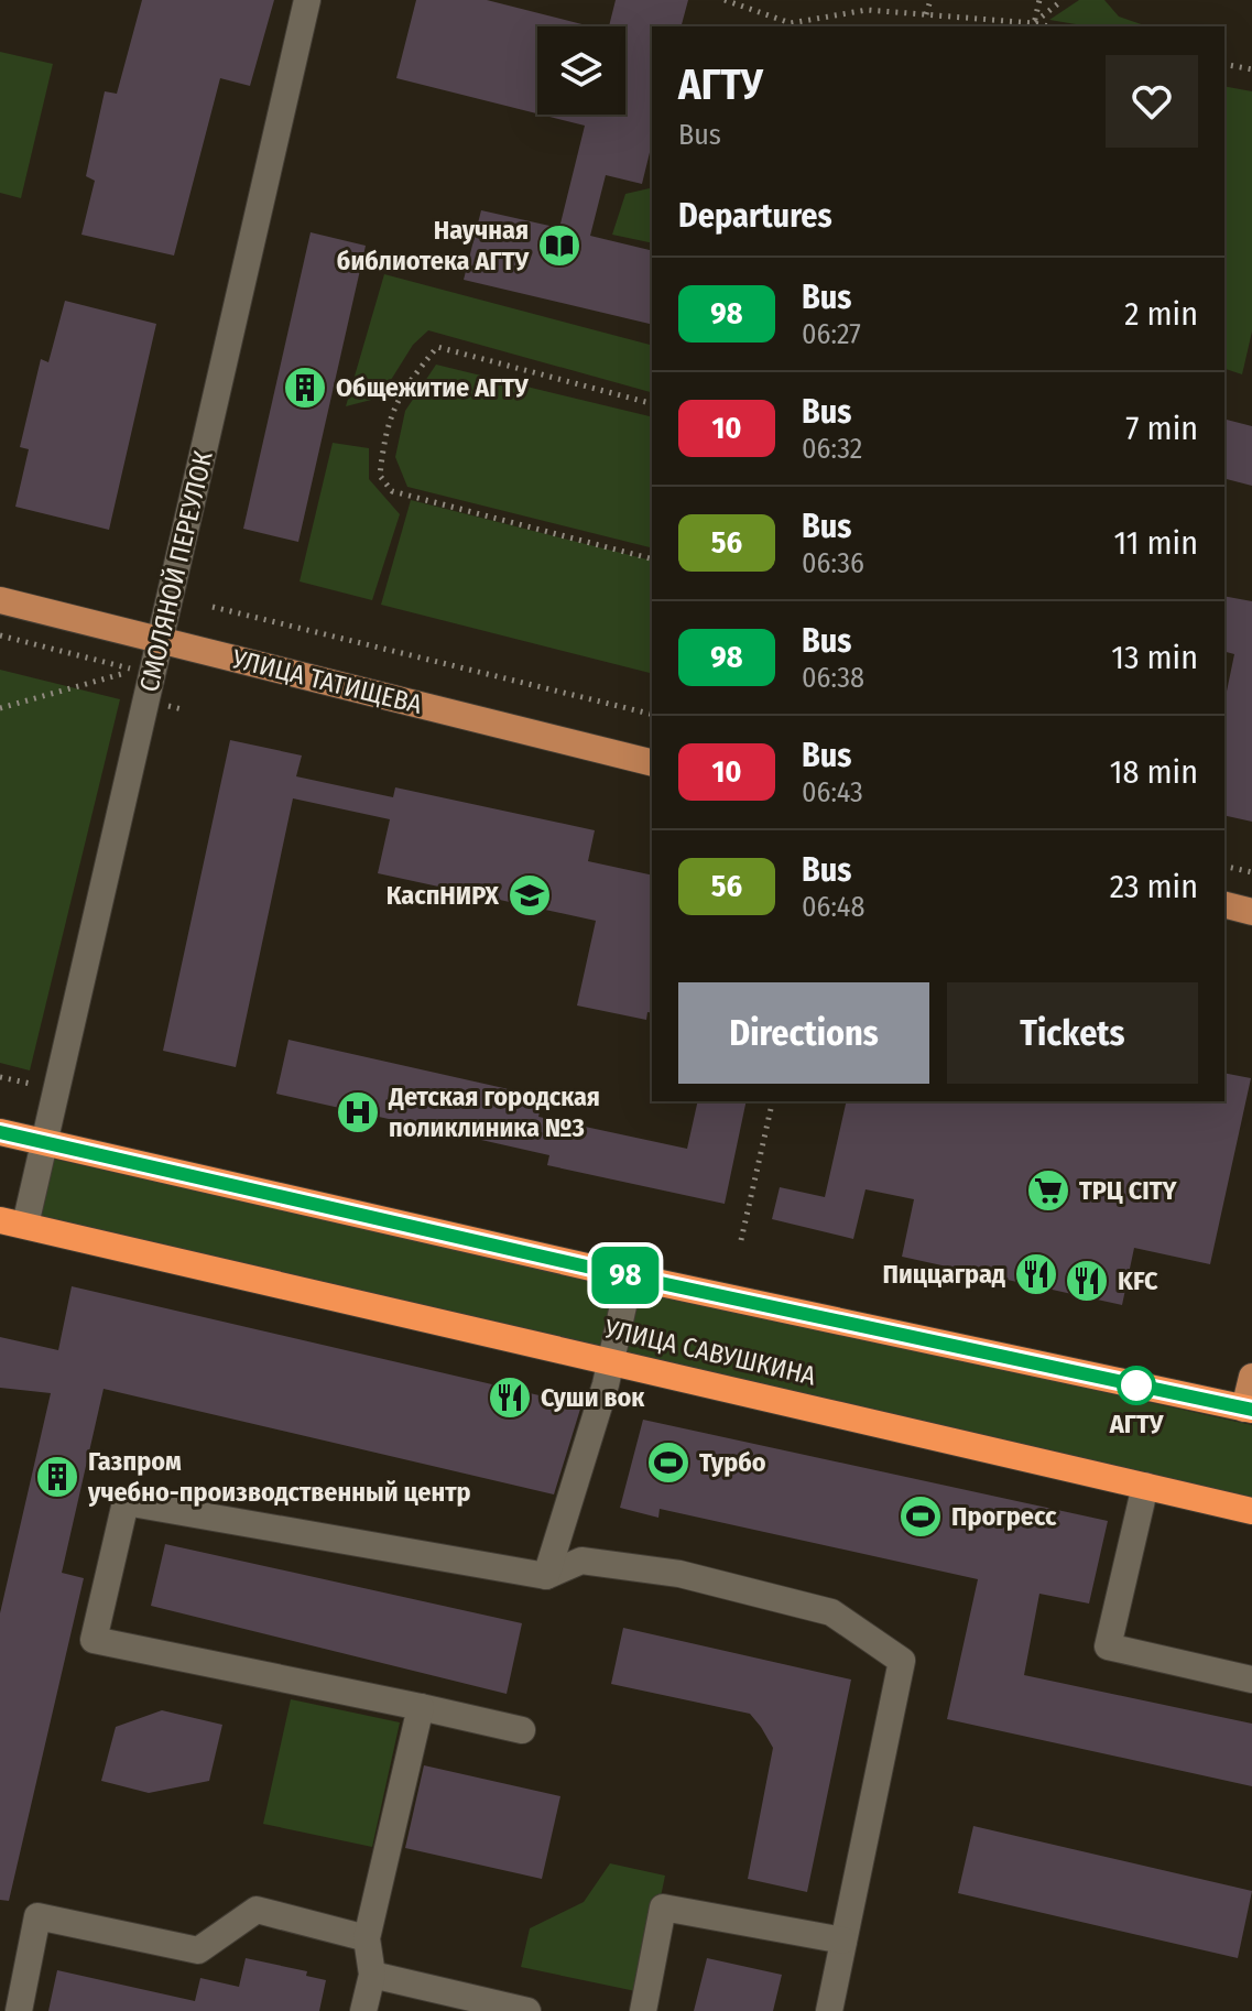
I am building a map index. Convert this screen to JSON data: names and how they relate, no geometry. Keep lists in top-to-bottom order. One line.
{"streets":{"highway":["УЛИЦА САВУШКИНА"],"main road":["УЛИЦА ТАТИЩЕВА"],"street":["СМОЛЯНОЙ ПЕРЕУЛОК"]},"crossings":[["СМОЛЯНОЙ ПЕРЕУЛОК","УЛИЦА ТАТИЩЕВА"],["СМОЛЯНОЙ ПЕРЕУЛОК","УЛИЦА САВУШКИНА"]],"places":{"library":["Научная библиотека АГТУ"],"building":["Общежитие АГТУ","Газпром учебно-производственный центр"],"school or university":["КаспНИРХ"],"hospital":["Детская городская поликлиника №3"],"supermarket":["ТРЦ CITY"],"restaurant":["Пиццаград","KFC","Суши вок"],"other":["АГТУ"],"sports":["Турбо","Прогресс"]},"lines":["bus line 98"],"page":{"on_map":"98","heading":[["АГТУ","Bus"],"Departures"],"list":[{"mark":"98","name":"Bus","note":"06:27","value":"2 min"},{"mark":"10","name":"Bus","note":"06:32","value":"7 min"},{"mark":"56","name":"Bus","note":"06:36","value":"11 min"},{"mark":"98","name":"Bus","note":"06:38","value":"13 min"},{"mark":"10","name":"Bus","note":"06:43","value":"18 min"},{"mark":"56","name":"Bus","note":"06:48","value":"23 min"}],"buttons":["Directions","Tickets"]}}
